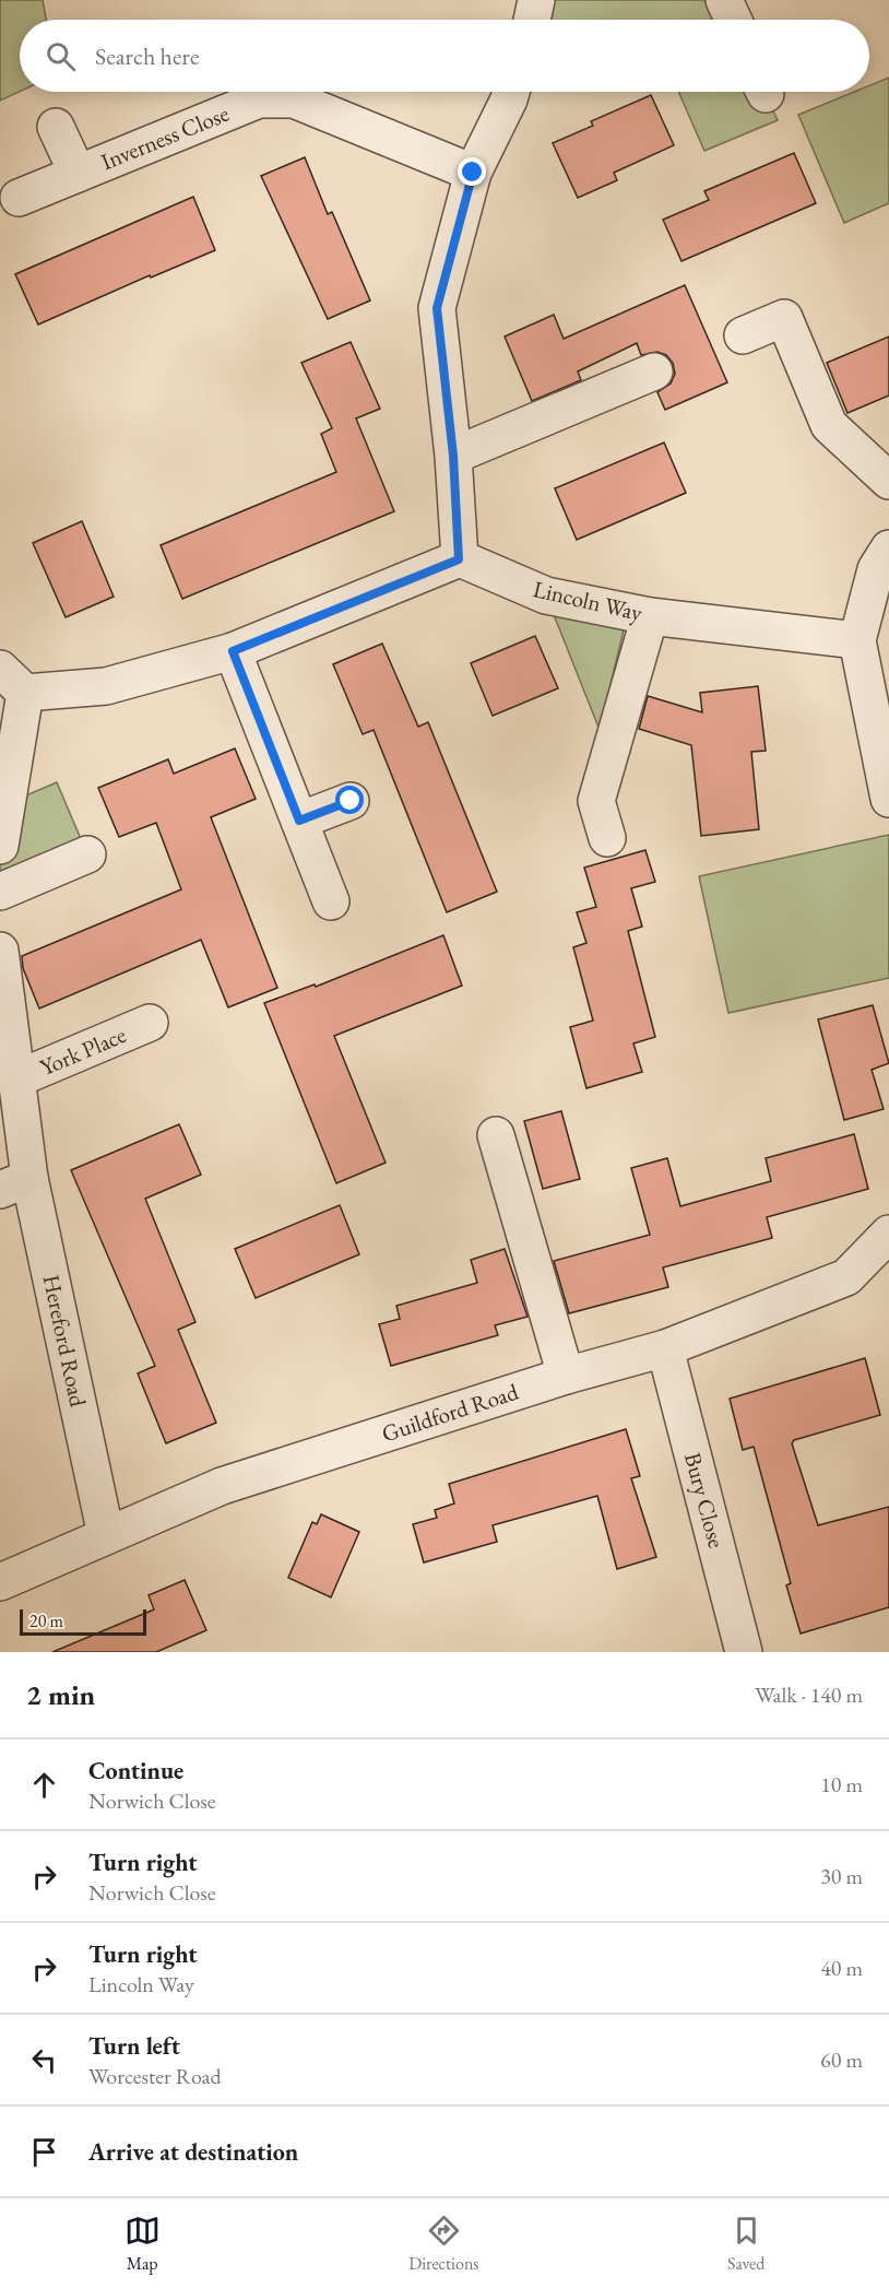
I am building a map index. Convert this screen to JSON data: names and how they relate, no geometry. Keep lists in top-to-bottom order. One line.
{"streets":{"street":["Inverness Close","Lincoln Way","York Place","Hereford Road","Guildford Road","Bury Close"]},"crossings":[["York Place","Hereford Road"],["Hereford Road","Guildford Road"],["Guildford Road","Bury Close"]],"scale_bar":"20 m","page":{"search":"Search here","scale":"20 m","heading":["2 min","Walk · 140 m"],"list":[["Continue","Norwich Close","10 m"],["Turn right","Norwich Close","30 m"],["Turn right","Lincoln Way","40 m"],["Turn left","Worcester Road","60 m"],"Arrive at destination"],"nav":["Map","Directions","Saved"]}}
